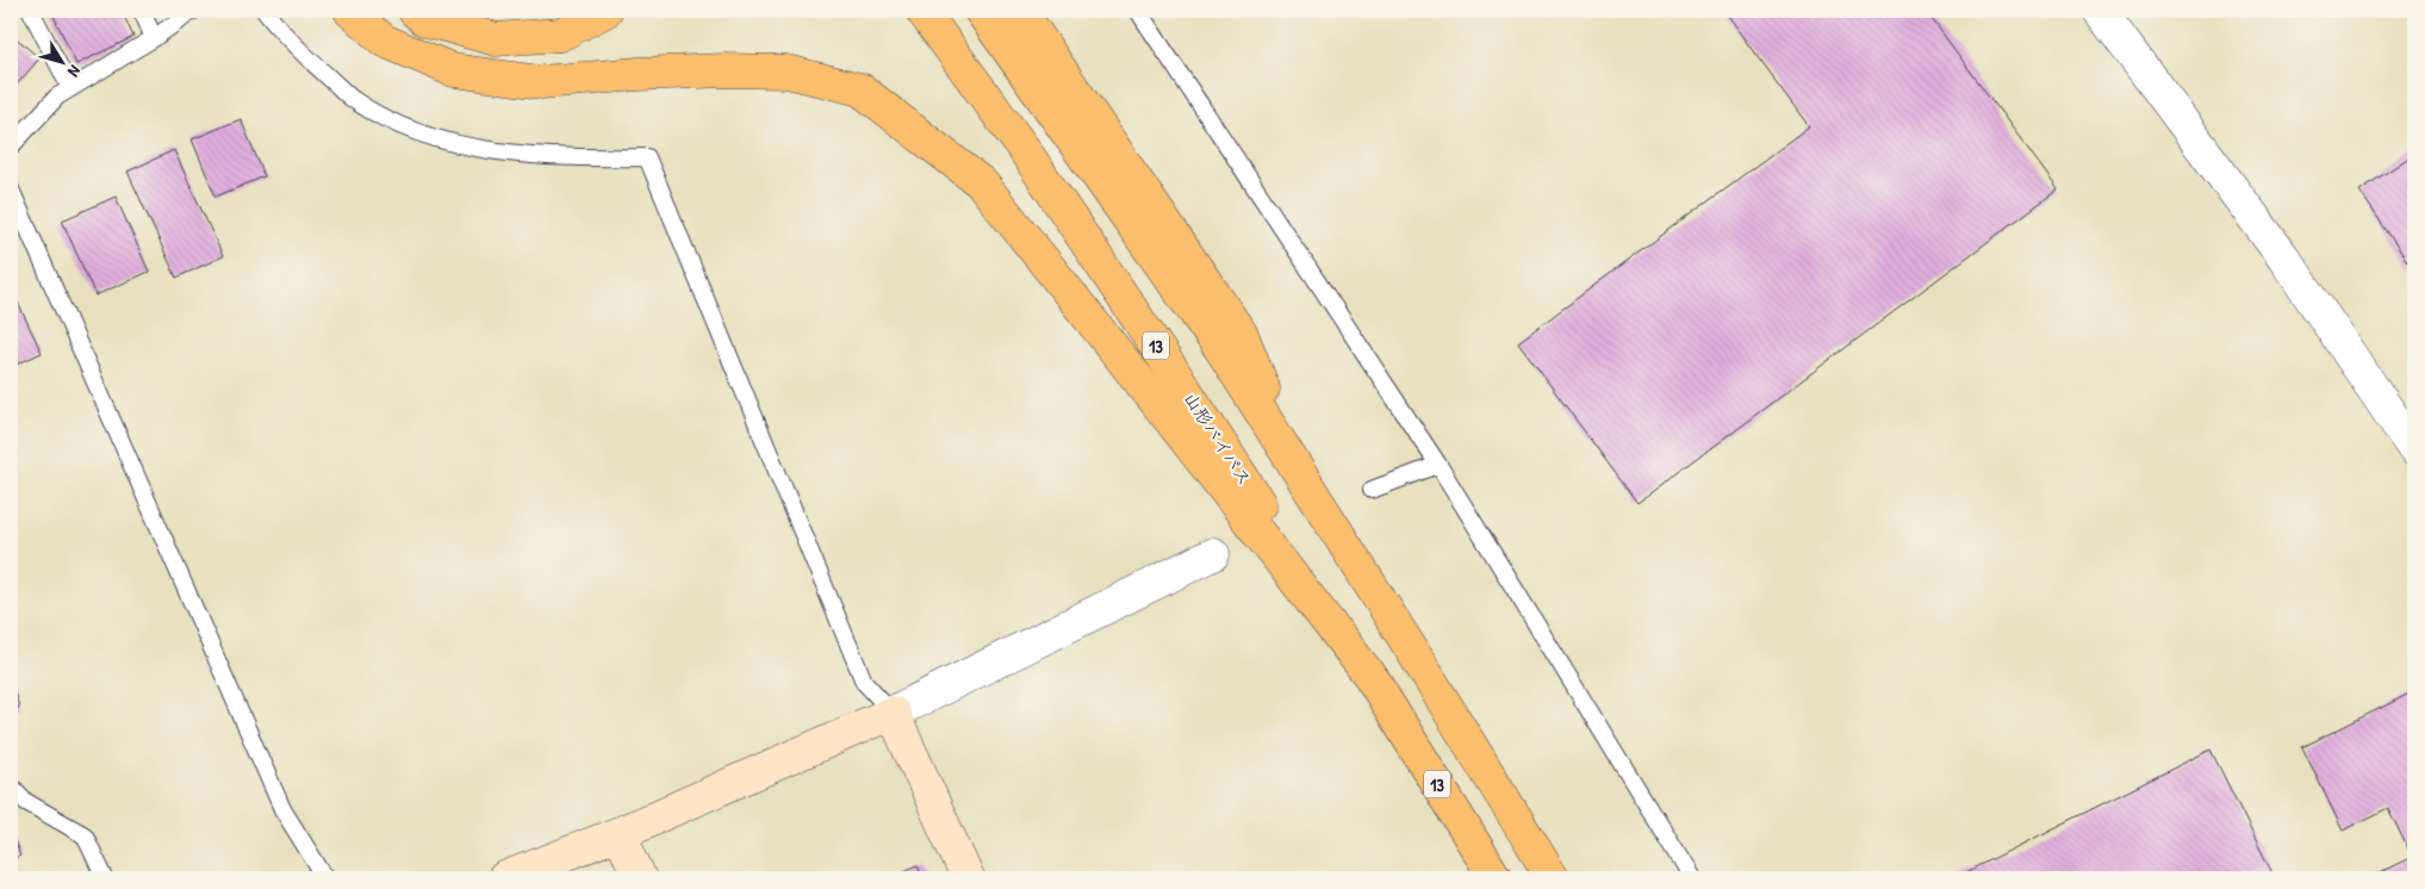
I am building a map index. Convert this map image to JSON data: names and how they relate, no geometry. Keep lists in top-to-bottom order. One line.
{"streets":{"highway":["13","山形バイパス"]},"north":"bottom right"}
